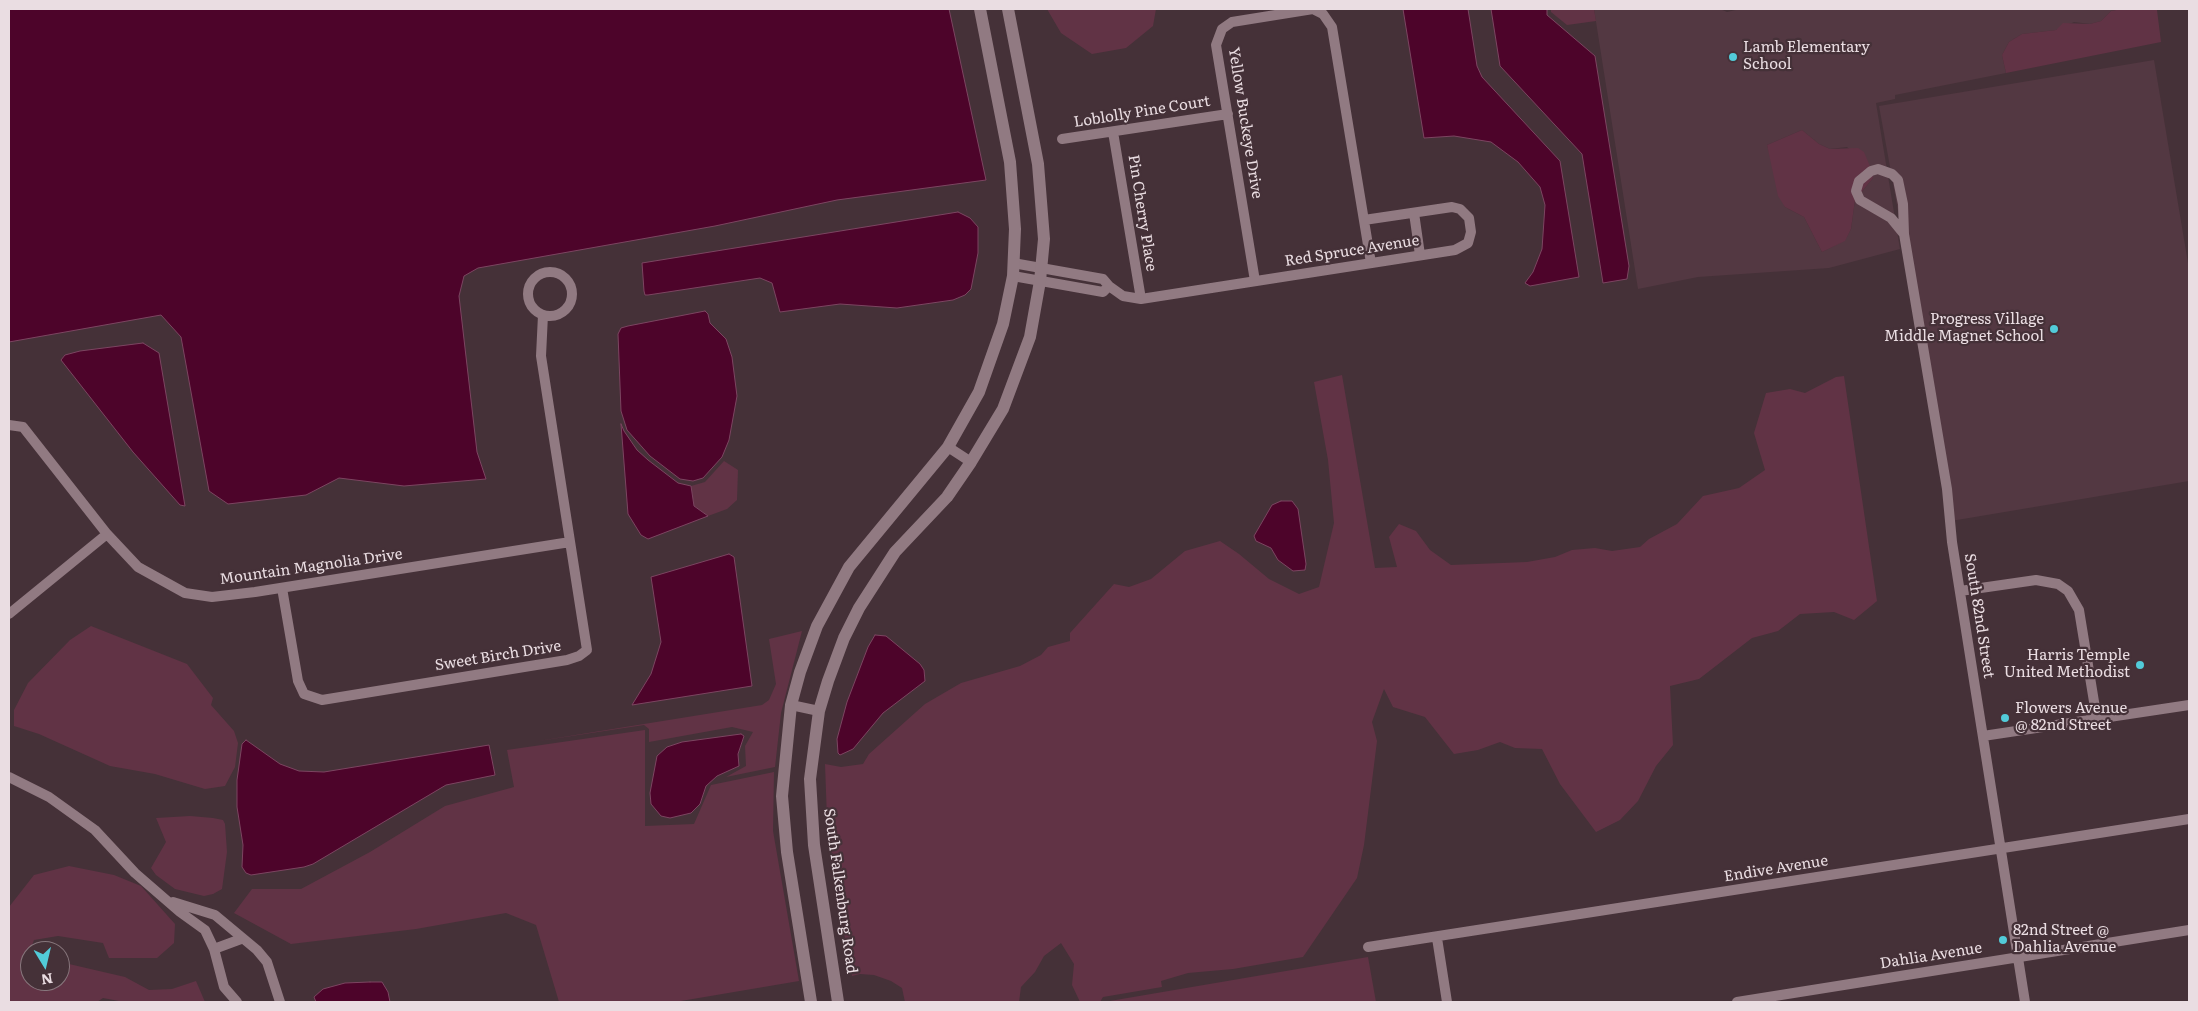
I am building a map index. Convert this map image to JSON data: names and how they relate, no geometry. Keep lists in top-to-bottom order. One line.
{"streets":{"street":["Loblolly Pine Court","Yellow Buckeye Drive","Pin Cherry Place","Red Spruce Avenue","Mountain Magnolia Drive","South 82nd Street","Sweet Birch Drive","Endive Avenue","South Falkenburg Road","Dahlia Avenue"]},"crossings":[["Loblolly Pine Court","Yellow Buckeye Drive"],["Loblolly Pine Court","Pin Cherry Place"],["Yellow Buckeye Drive","Red Spruce Avenue"],["Pin Cherry Place","Red Spruce Avenue"],["Red Spruce Avenue","South Falkenburg Road"],["Mountain Magnolia Drive","Sweet Birch Drive"],["South 82nd Street","Endive Avenue"],["South 82nd Street","Dahlia Avenue"]],"places":["Lamb Elementary School","Progress Village Middle Magnet School","Harris Temple United Methodist","Flowers Avenue @ 82nd Street","82nd Street @ Dahlia Avenue"],"north":"bottom"}
